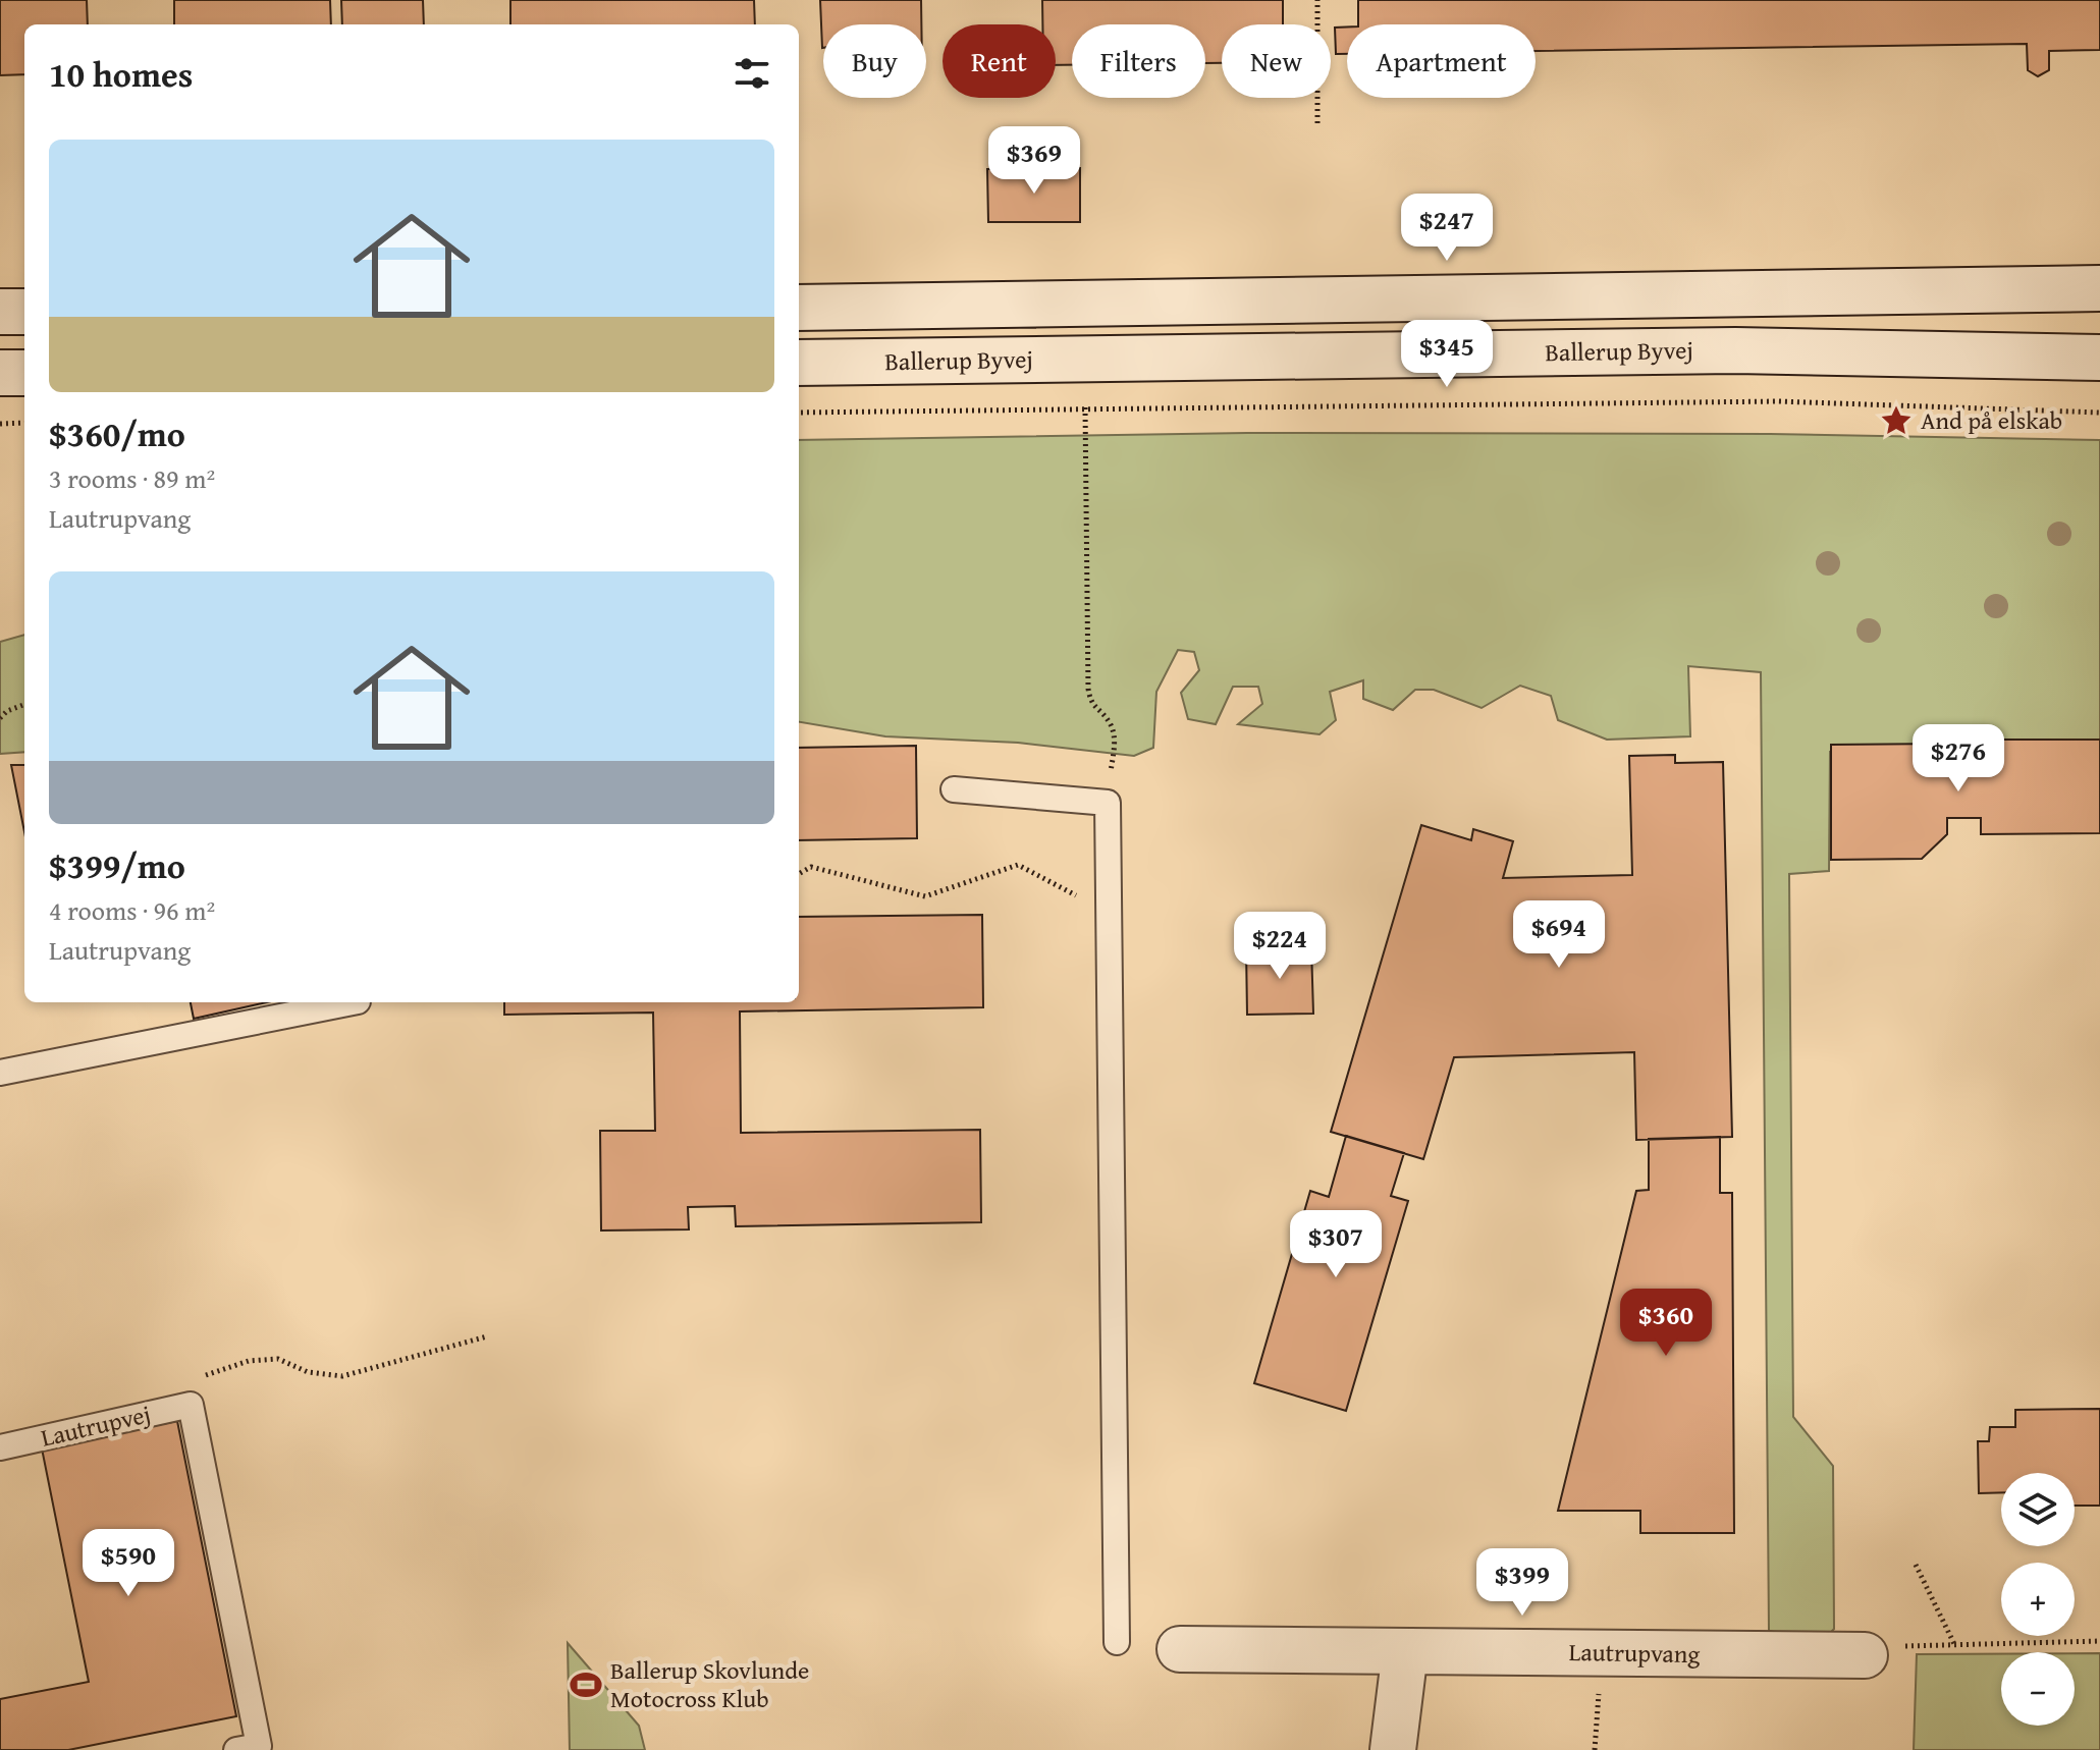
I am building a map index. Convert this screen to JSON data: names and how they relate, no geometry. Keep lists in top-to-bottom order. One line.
{"streets":{"main road":["Ballerup Byvej","Lautrupvang"],"lane":["Lautrupvej"]},"places":{"place":["And på elskab"],"sports":["Ballerup Skovlunde Motocross Klub"]},"page":{"chip":["Buy","Rent","Filters","New","Apartment"],"heading":"10 homes","list":[{"name":"$360/mo","note":"3 rooms · 89 m² · Lautrupvang"},{"name":"$399/mo","note":"4 rooms · 96 m² · Lautrupvang"}],"price":["$369","$247","$345","$276","$694","$224","$307","$360","$590","$399"],"map_buttons":["+","−"]}}
